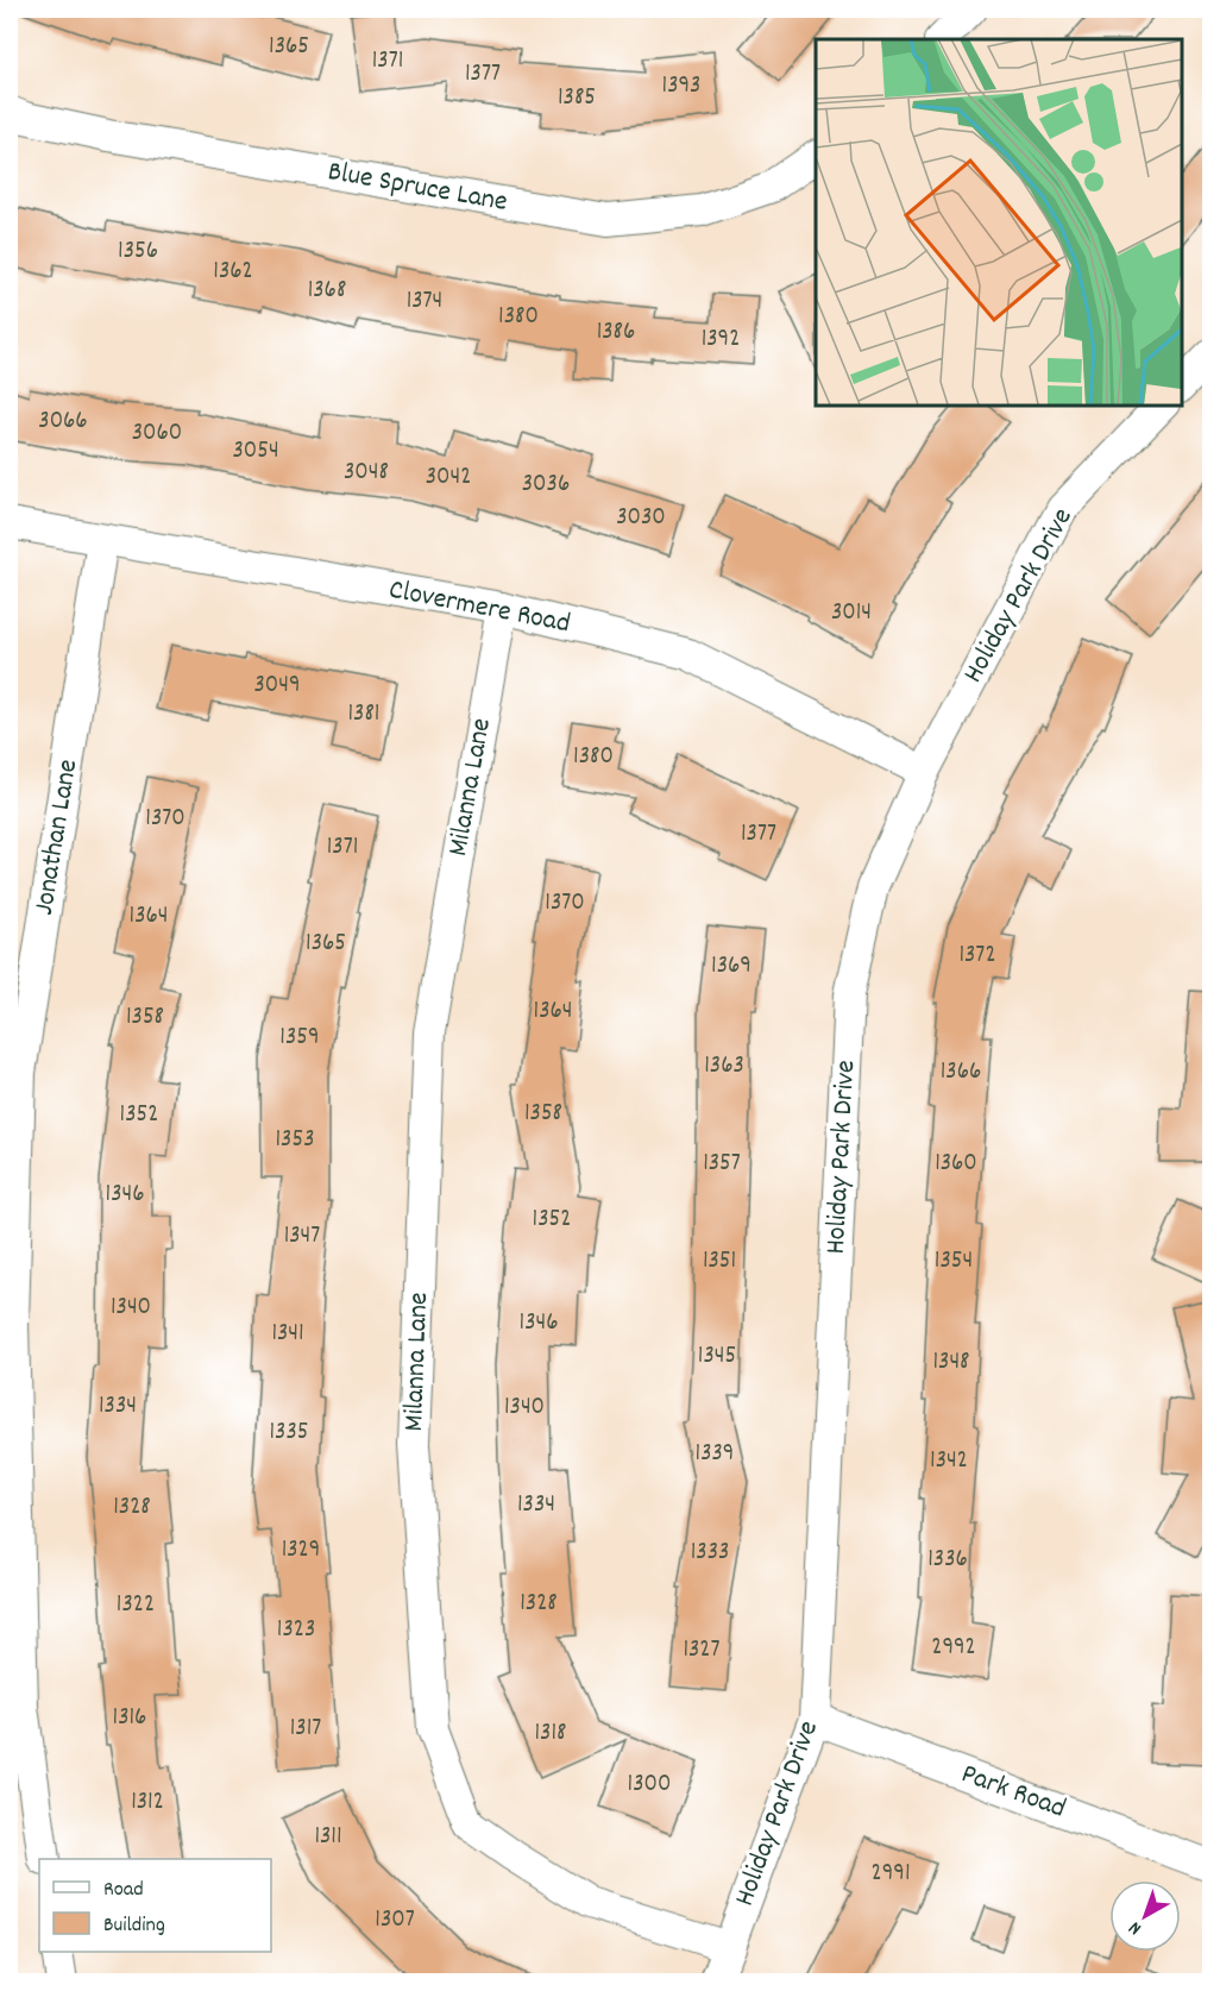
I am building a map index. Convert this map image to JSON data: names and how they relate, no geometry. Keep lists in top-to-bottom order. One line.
{"streets":{"street":["Blue Spruce Lane","Holiday Park Drive","Clovermere Road","Milanna Lane","Jonathan Lane","Park Road"]},"crossings":[["Holiday Park Drive","Clovermere Road"],["Holiday Park Drive","Milanna Lane"],["Holiday Park Drive","Park Road"],["Clovermere Road","Milanna Lane"],["Clovermere Road","Jonathan Lane"]],"house_numbers":["1365","1371","1377","1393","1385","1356","1362","1368","1374","1380","1386","1392","3066","3060","3054","3048","3042","3036","3030","3014","3049","1381","1380","1370","1377","1371","1370","1364","1365","1372","1369","1364","1358","1359","1363","1366","1358","1352","1353","1357","1360","1346","1352","1347","1351","1354","1340","1346","1341","1345","1348","1334","1340","1335","1339","1342","1334","1328","1329","1333","1336","1328","1322","1323","2992","1327","1316","1317","1318","1300","1312","1311","2991","1307"],"legend":["Road","Building"],"north":"bottom left"}
